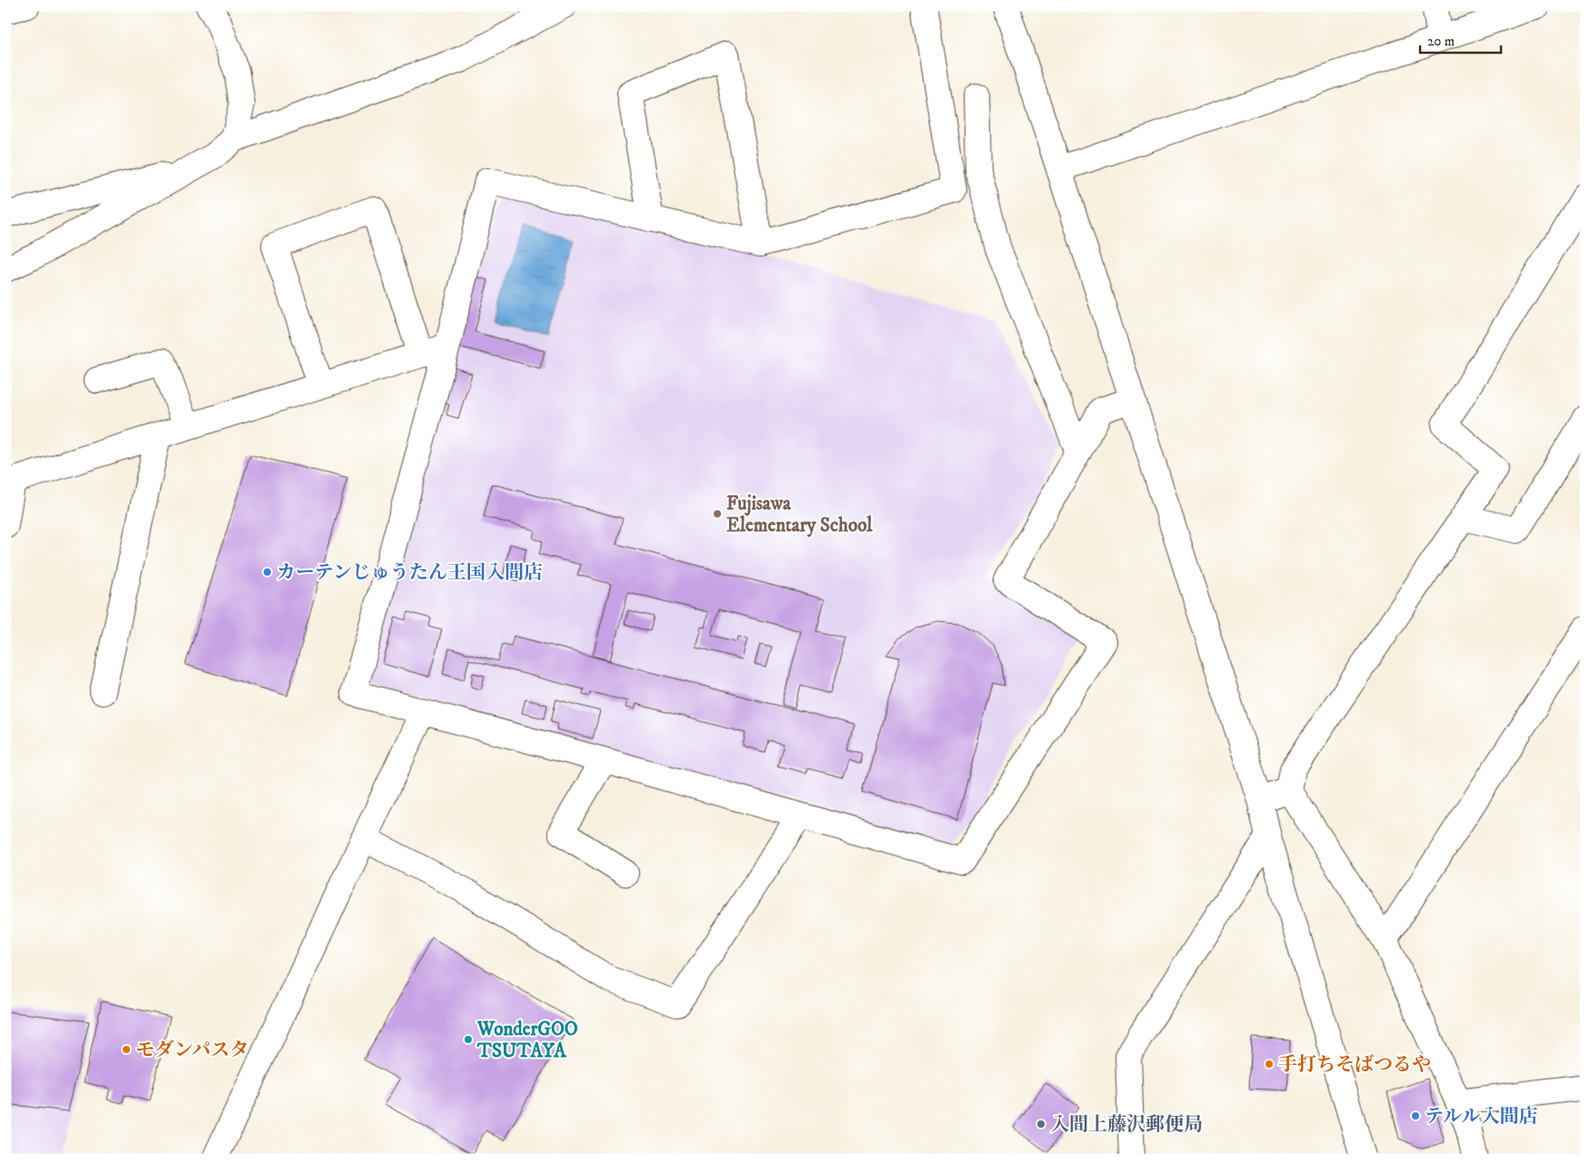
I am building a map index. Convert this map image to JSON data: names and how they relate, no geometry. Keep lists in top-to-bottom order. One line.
{"places":["Fujisawa Elementary School","カーテンじゅうたん王国入間店","WonderGOO TSUTAYA","モダンパスタ","手打ちそばつるや","テルル入間店","入間上藤沢郵便局"],"scale_bar":"20 m"}
